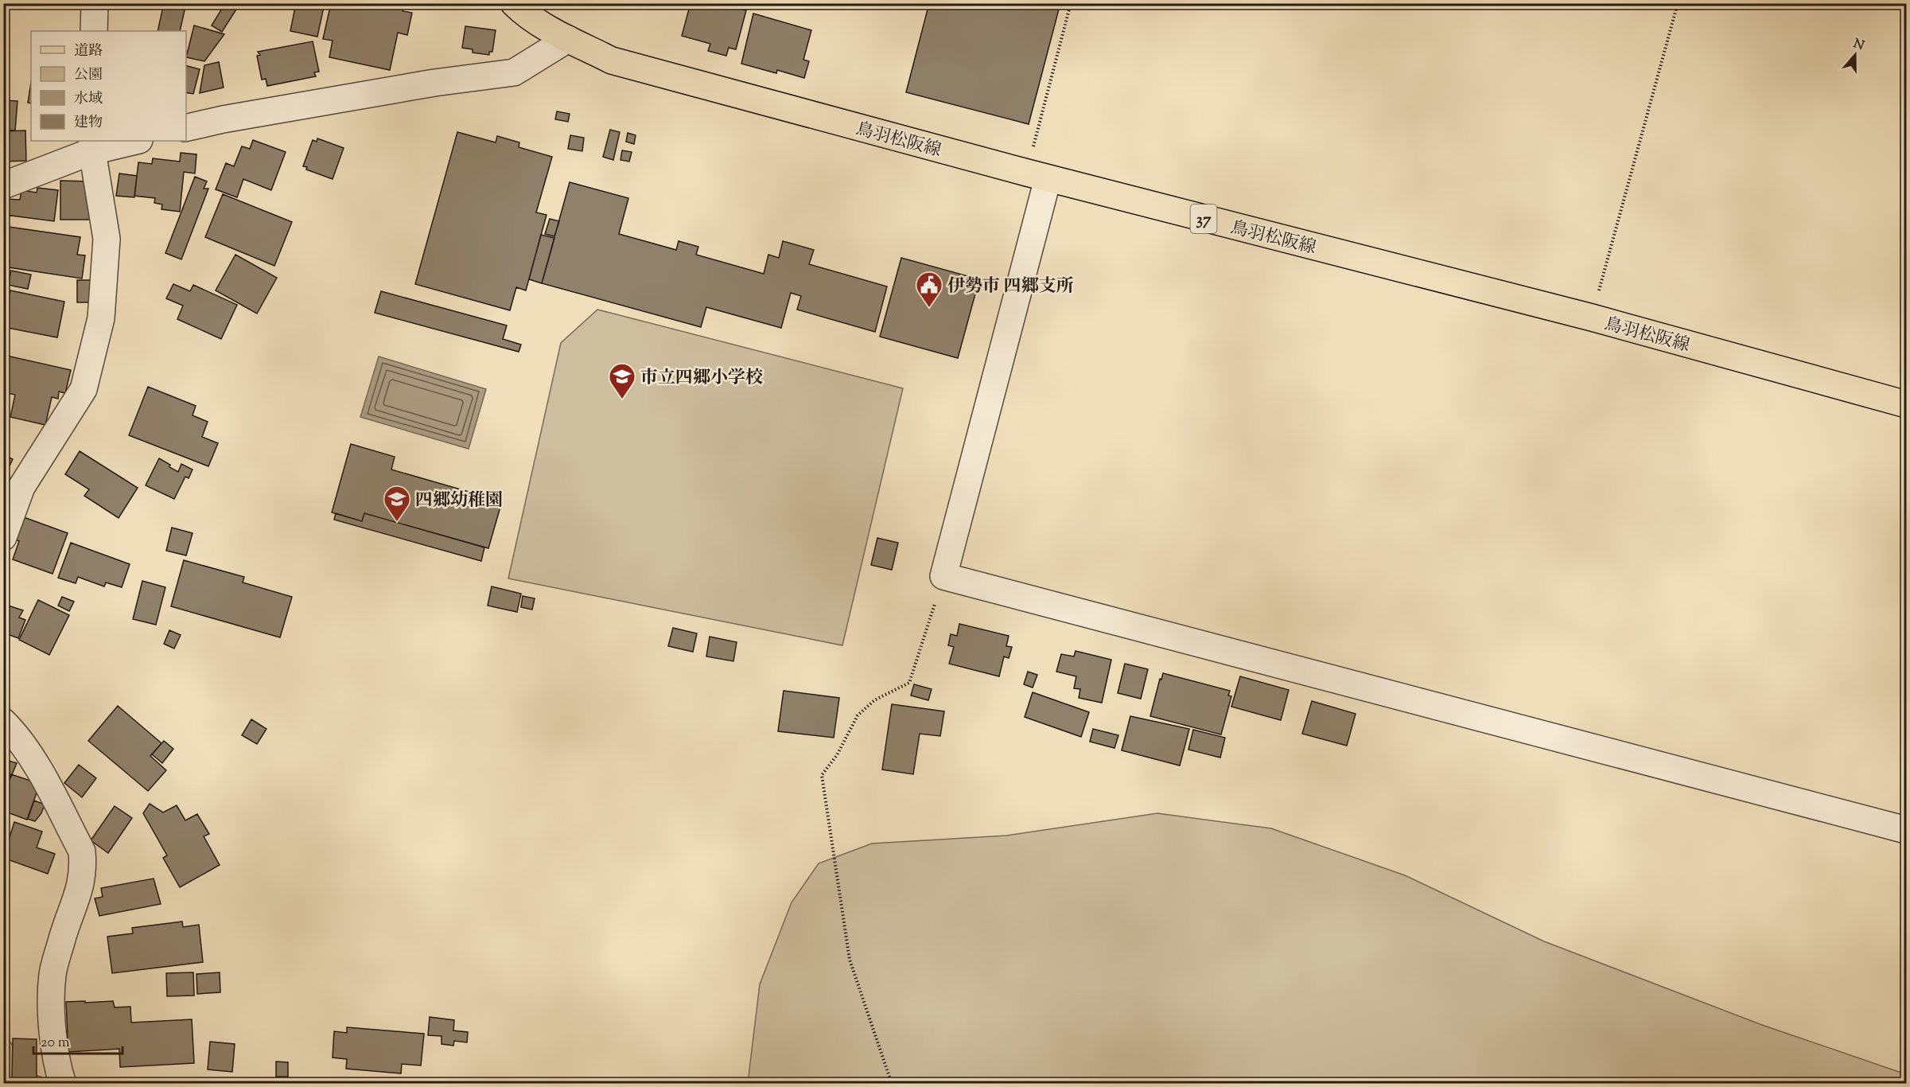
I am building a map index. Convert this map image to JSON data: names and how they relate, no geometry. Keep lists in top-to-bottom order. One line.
{"streets":{"main road":["鳥羽松阪線","37"]},"places":{"public building":["伊勢市 四郷支所"],"school or university":["市立四郷小学校","四郷幼稚園"]},"legend":["道路","公園","水域","建物"],"scale_bar":"20 m","north":"top"}
